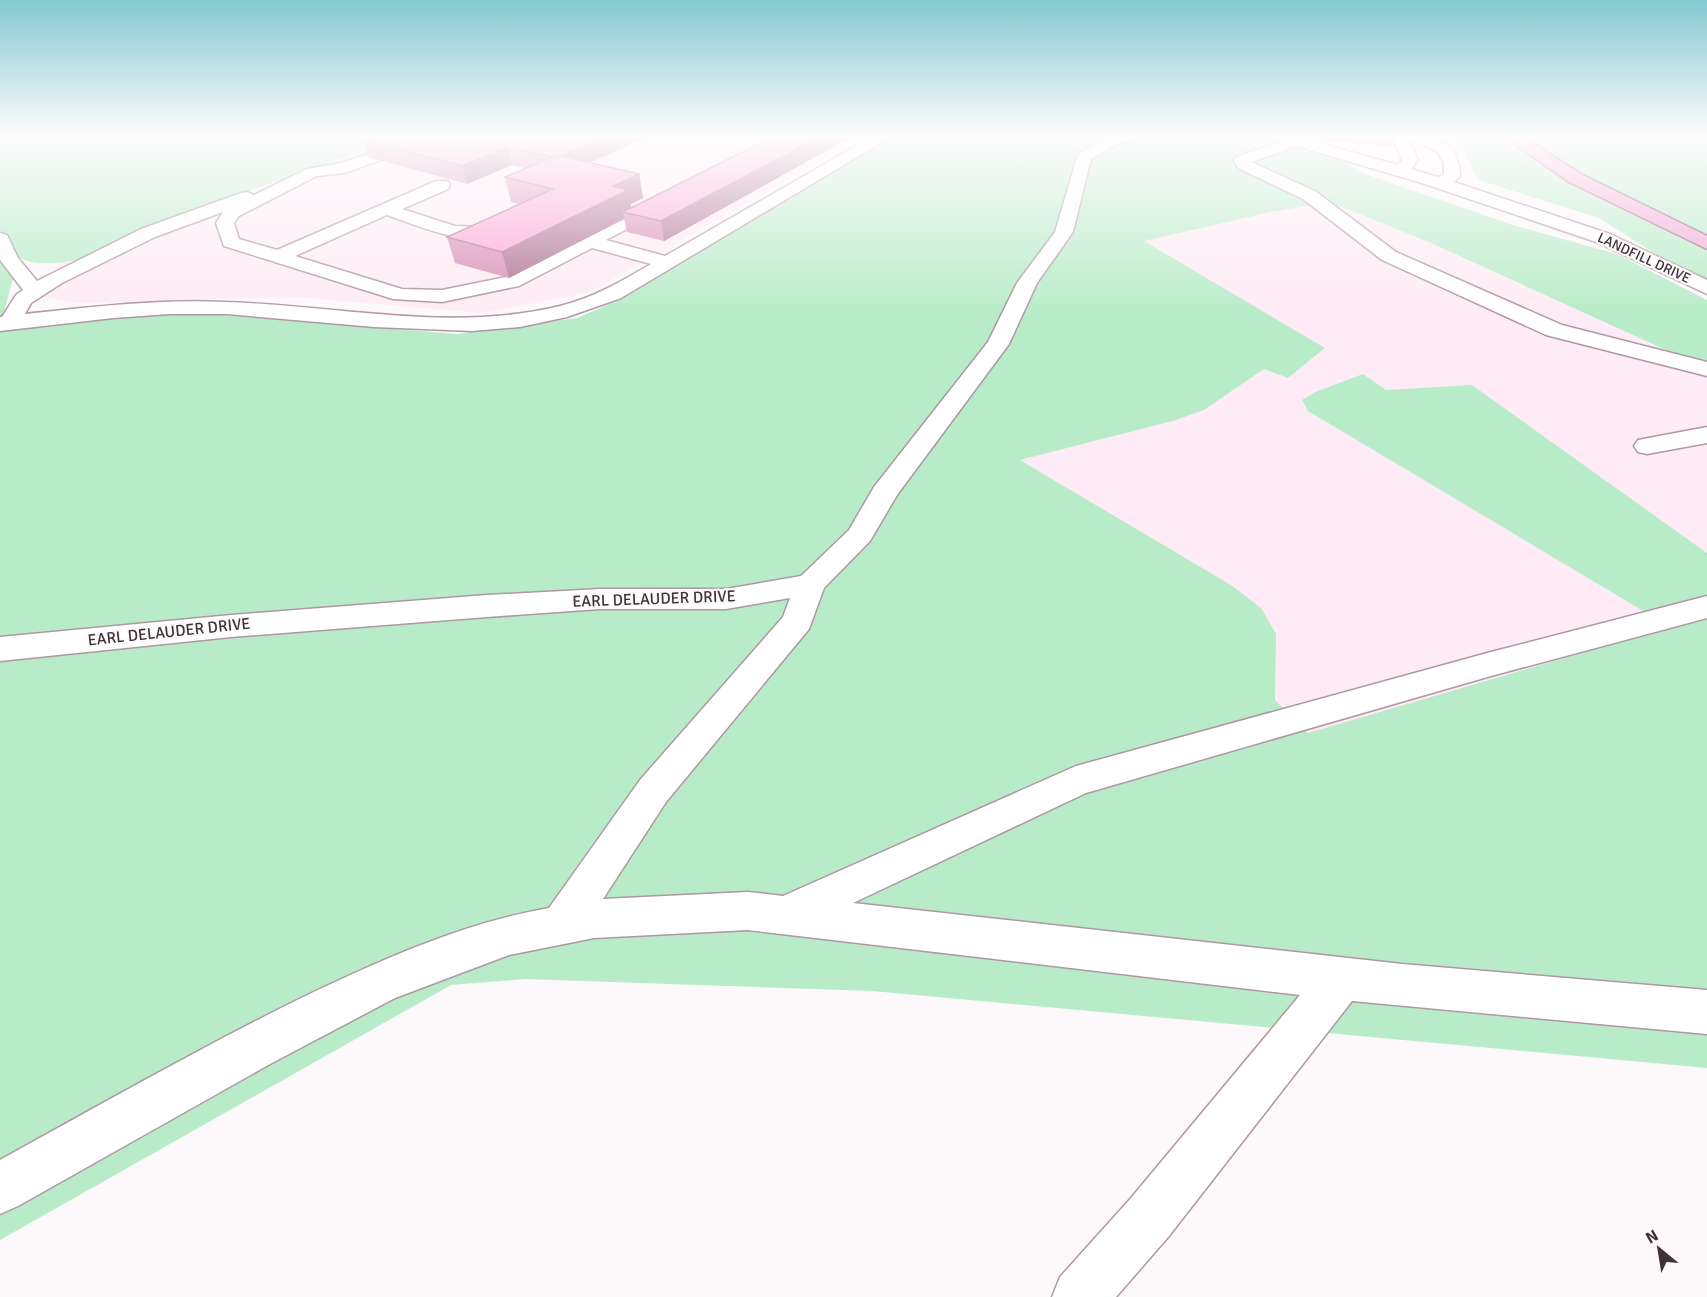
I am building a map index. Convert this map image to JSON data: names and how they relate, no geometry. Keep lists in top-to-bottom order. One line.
{"streets":{"street":["LANDFILL DRIVE","EARL DELAUDER DRIVE"]},"north":"top left"}
